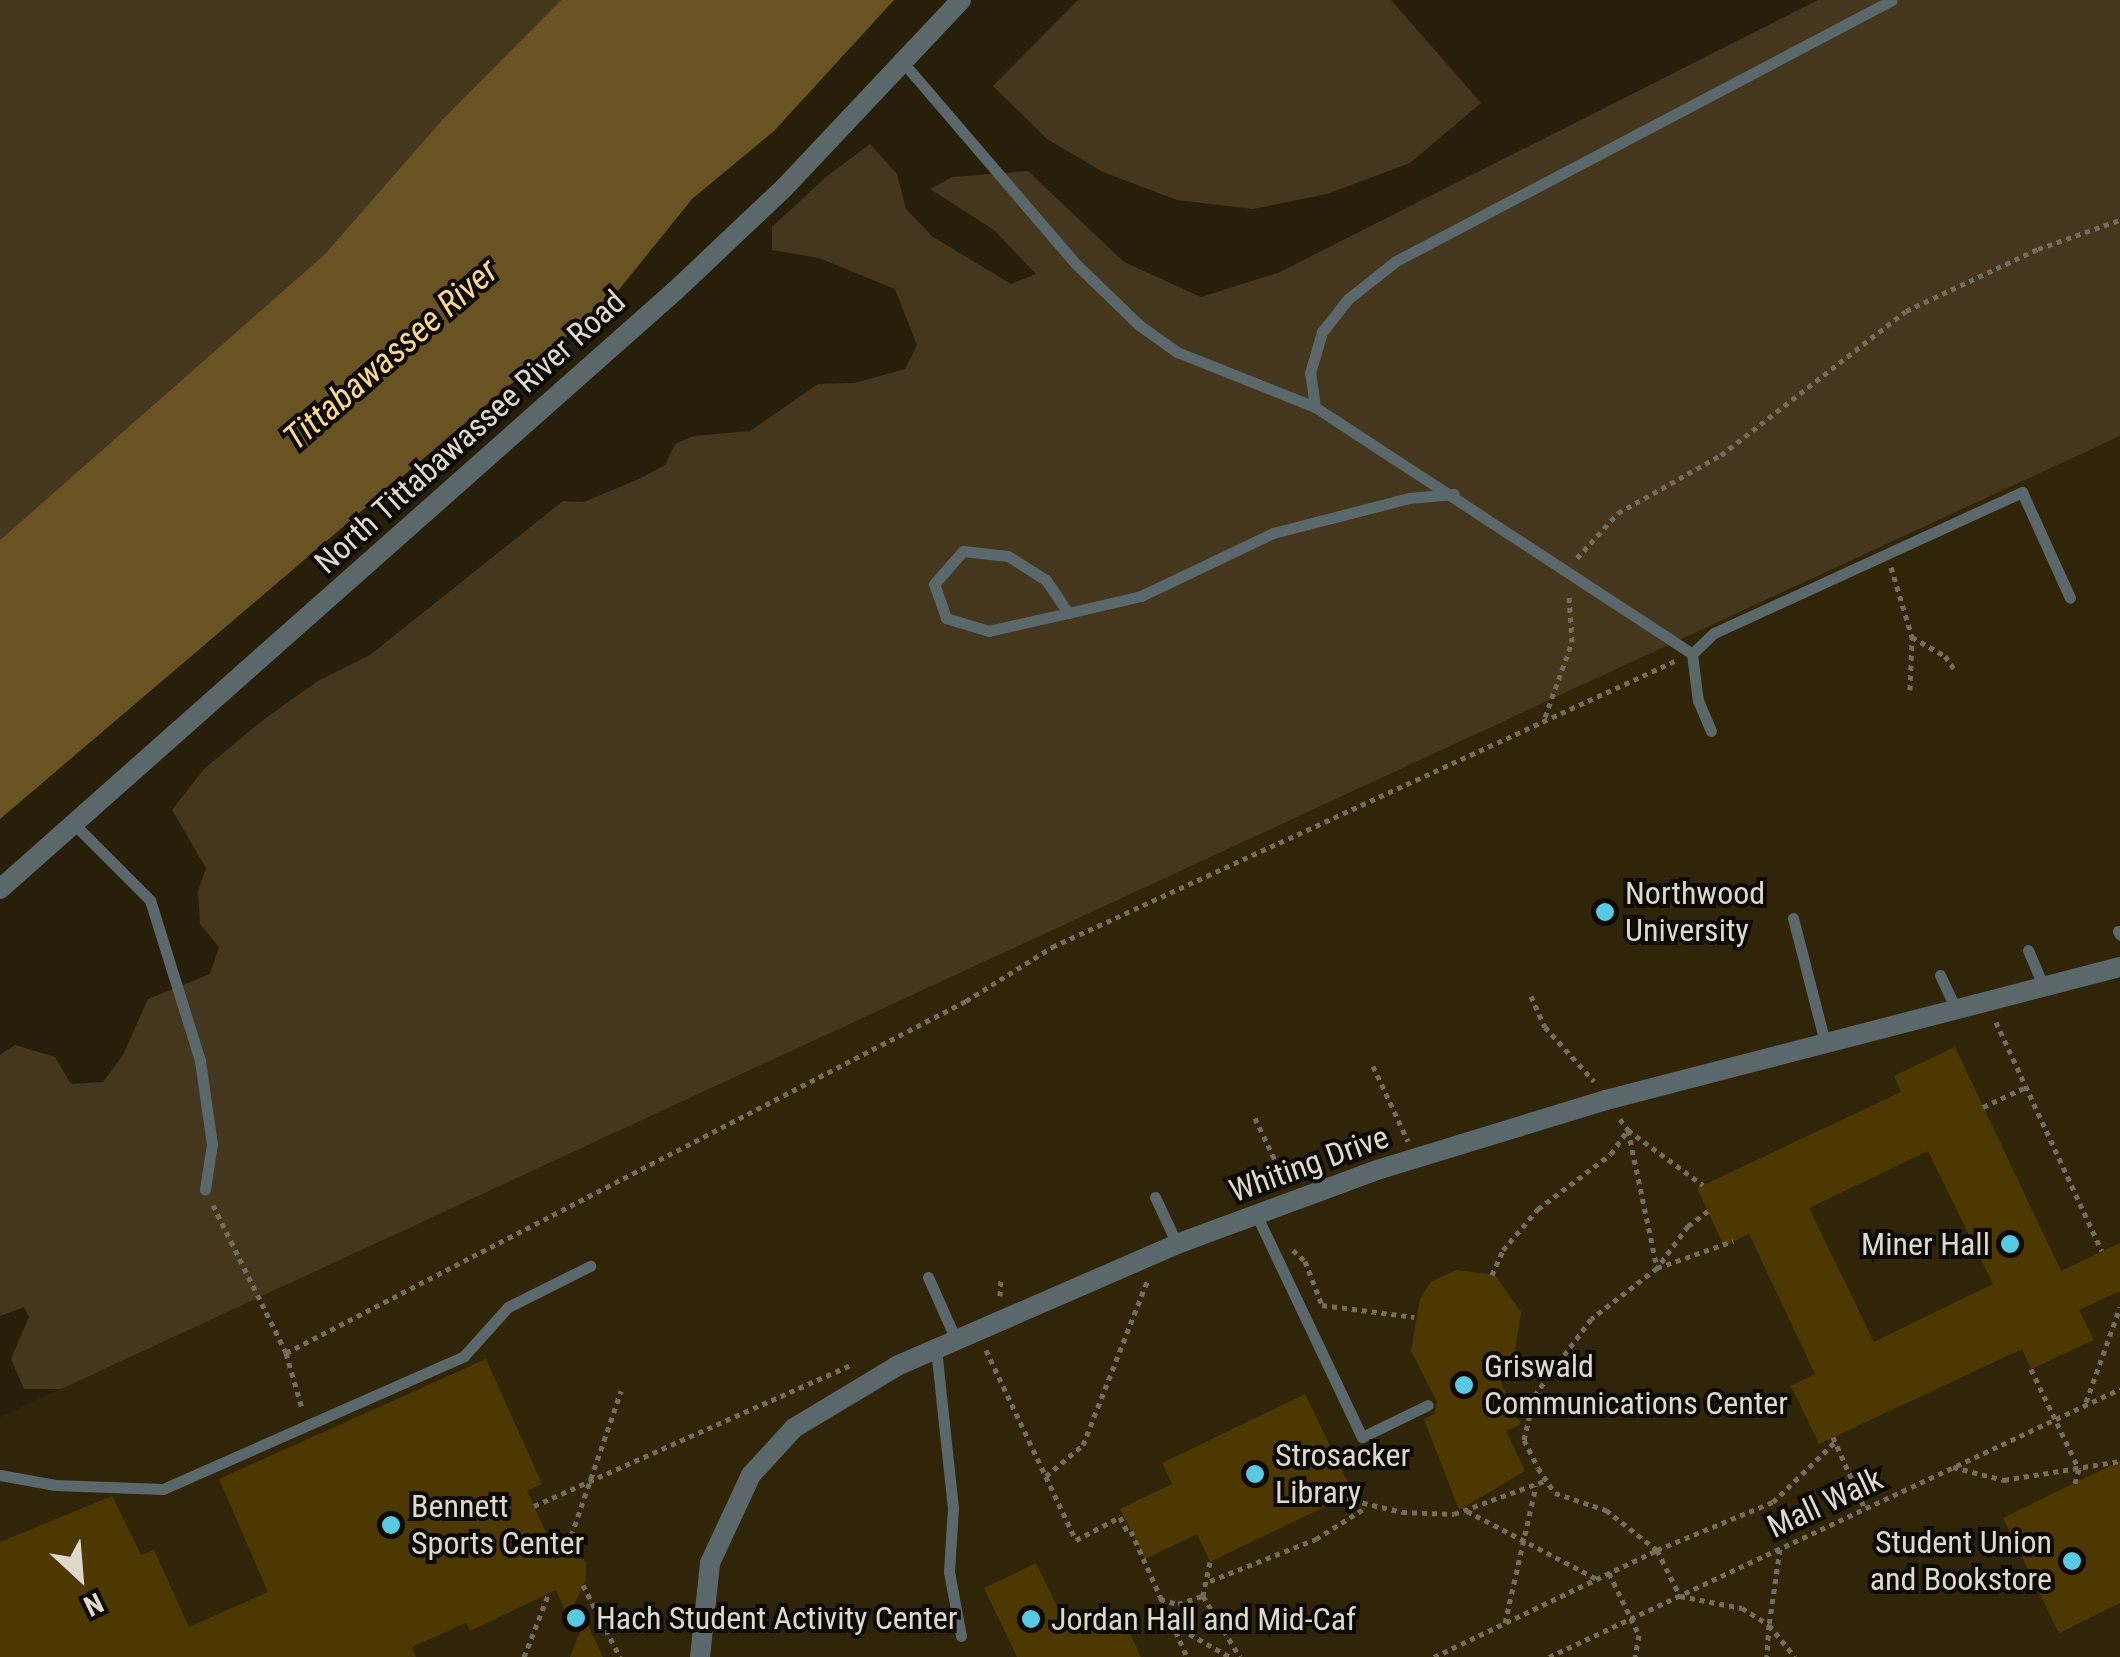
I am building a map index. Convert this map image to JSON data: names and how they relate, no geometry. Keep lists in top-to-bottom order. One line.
{"streets":{"street":["North Tittabawassee River Road","Whiting Drive"],"path":["Mall Walk"]},"water":["Tittabawassee River"],"places":["Northwood University","Miner Hall","Griswald Communications Center","Strosacker Library","Bennett Sports Center","Student Union and Bookstore","Hach Student Activity Center","Jordan Hall and Mid-Caf"],"north":"bottom right"}
